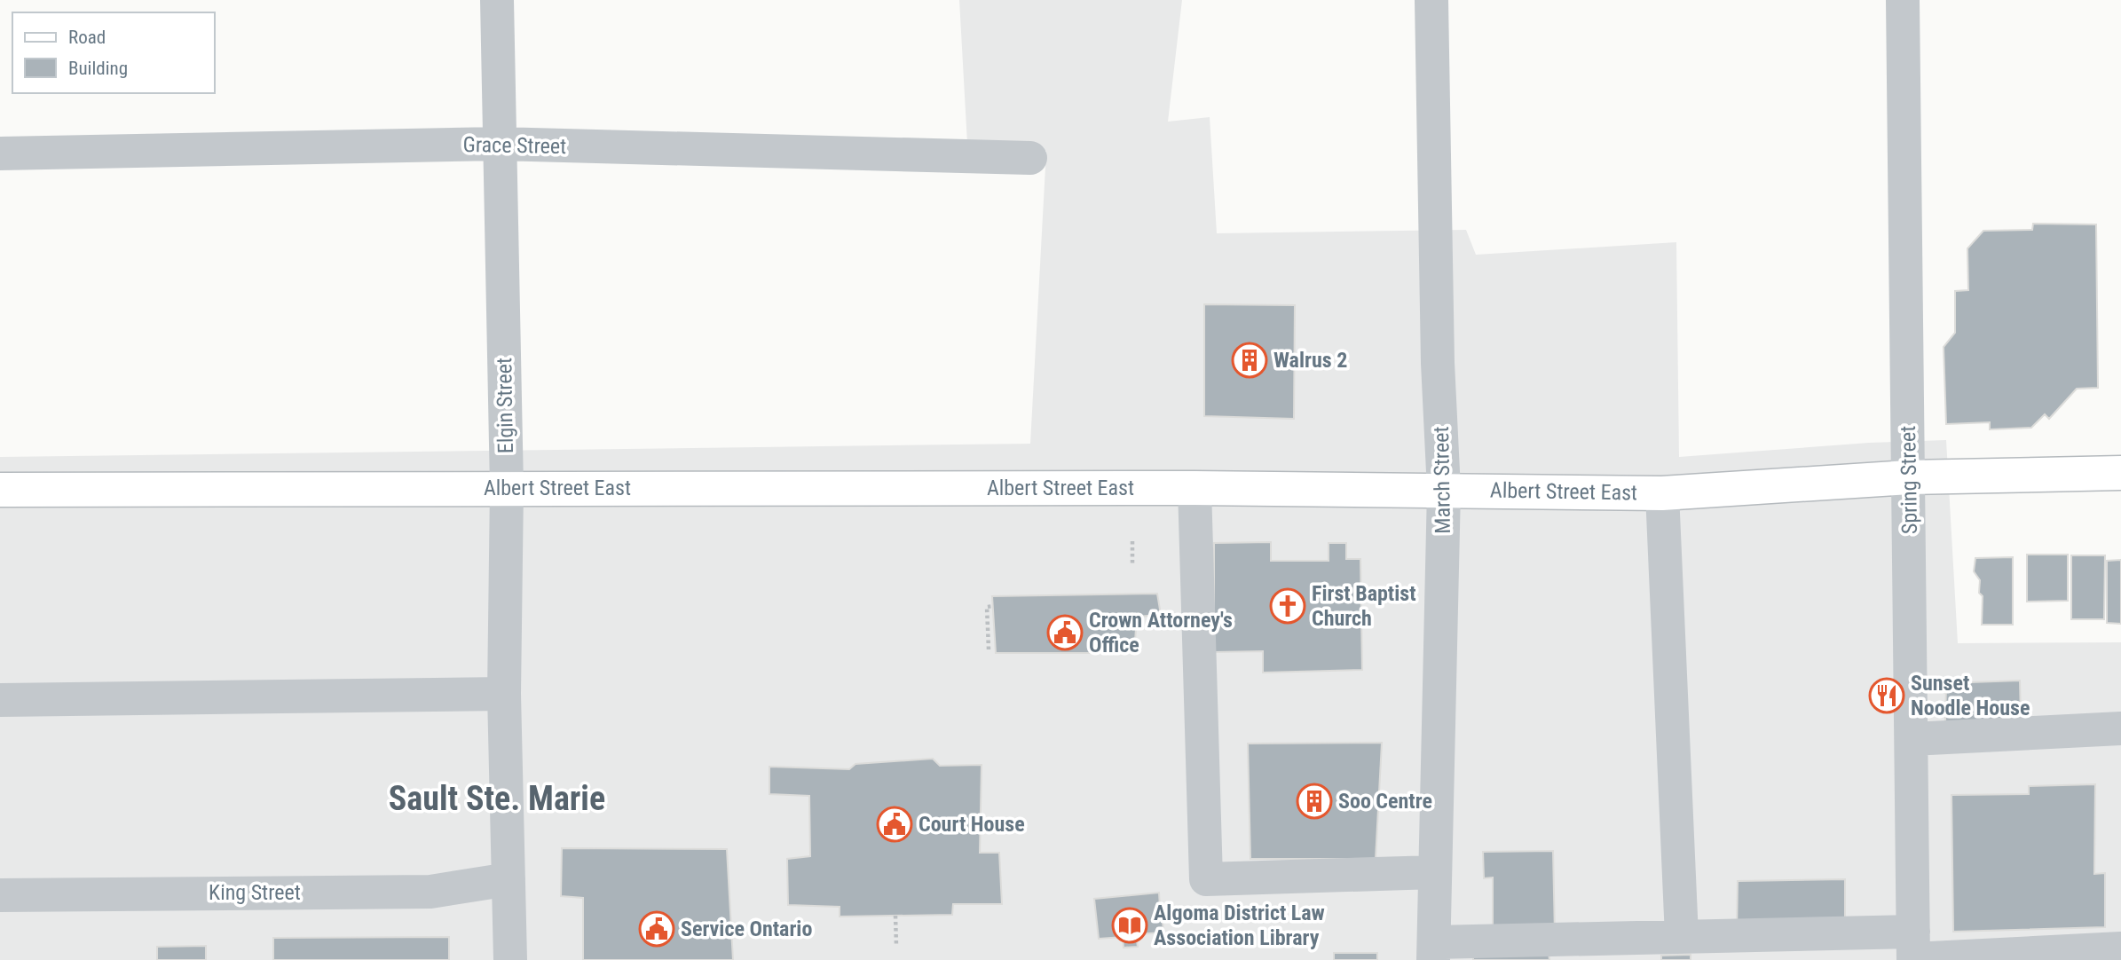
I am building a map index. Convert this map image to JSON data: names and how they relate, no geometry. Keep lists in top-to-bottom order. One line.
{"streets":{"main road":["Albert Street East"],"street":["Grace Street","Elgin Street","March Street","Spring Street","King Street"]},"crossings":[["Grace Street","Elgin Street"],["Elgin Street","Albert Street East"],["Elgin Street","King Street"],["March Street","Albert Street East"],["Spring Street","Albert Street East"]],"districts":["Sault Ste. Marie"],"places":{"building":["Walrus 2","Soo Centre"],"church":["First Baptist Church"],"public building":["Crown Attorney's Office","Court House","Service Ontario"],"restaurant":["Sunset Noodle House"],"library":["Algoma District Law Association Library"]},"legend":["Road","Building"]}
